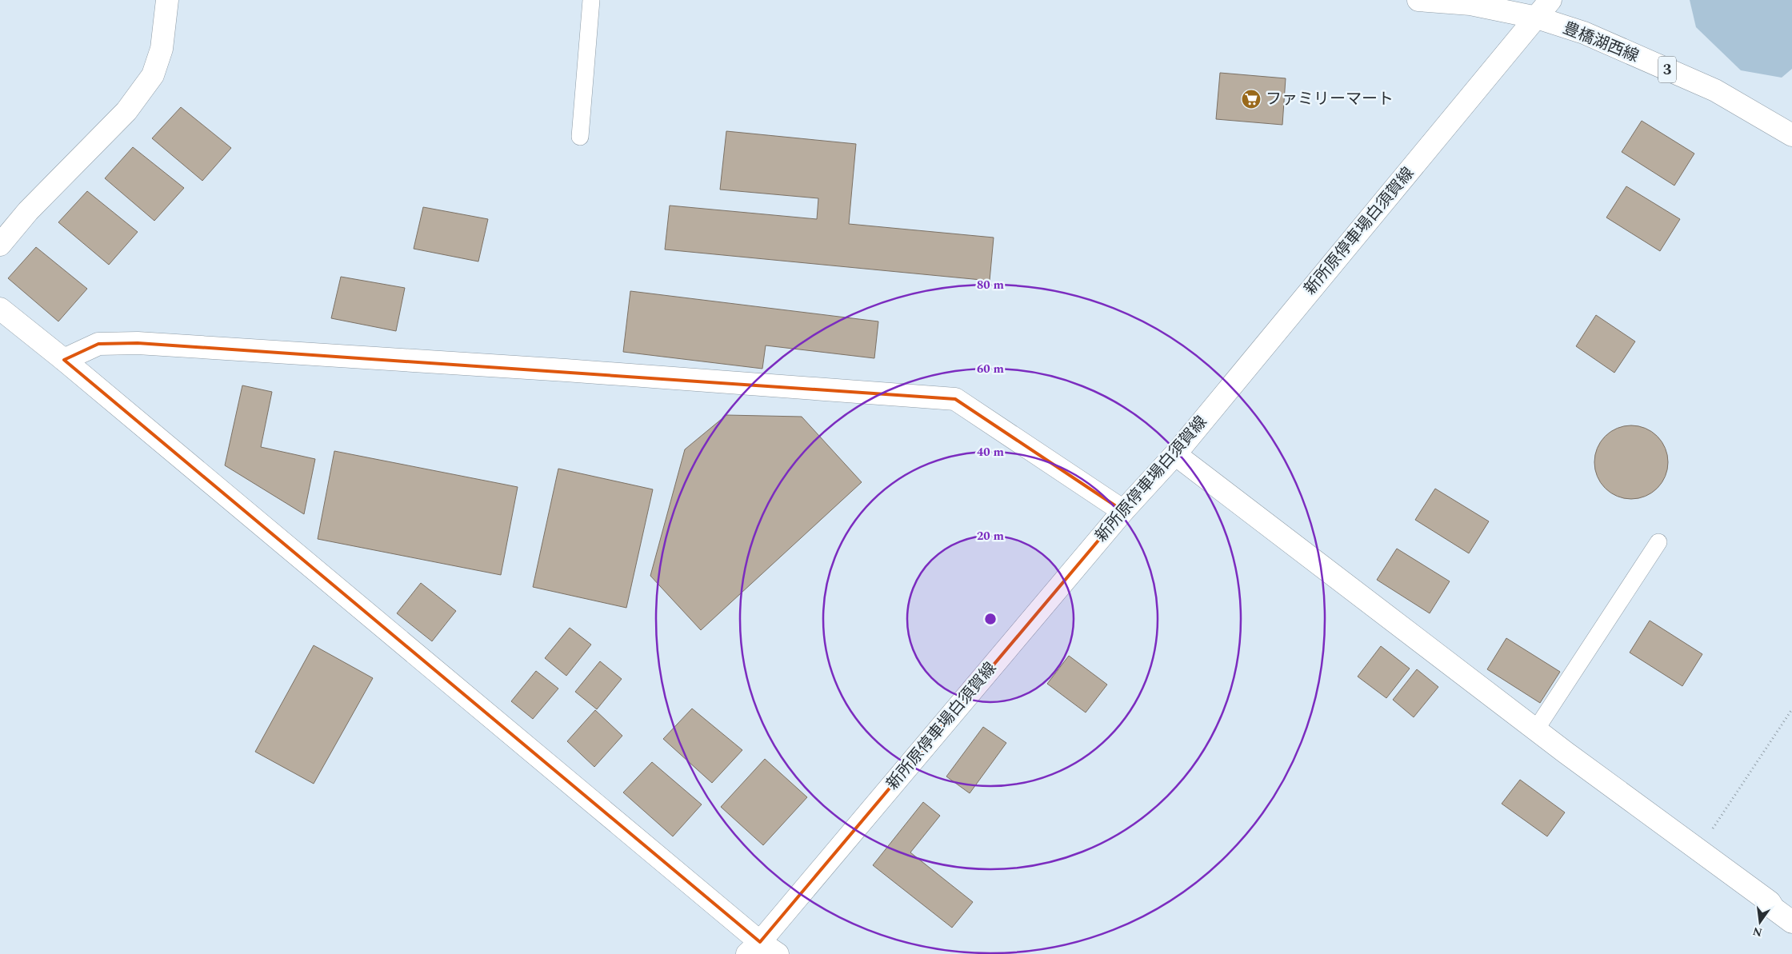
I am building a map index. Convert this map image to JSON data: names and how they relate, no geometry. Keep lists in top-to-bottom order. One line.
{"streets":{"street":["豊橋湖西線","3","新所原停車場白須賀線"]},"crossings":[["豊橋湖西線","新所原停車場白須賀線"]],"places":{"supermarket":["ファミリーマート"]},"north":"bottom","rings":["80 m","60 m","40 m","20 m"]}
